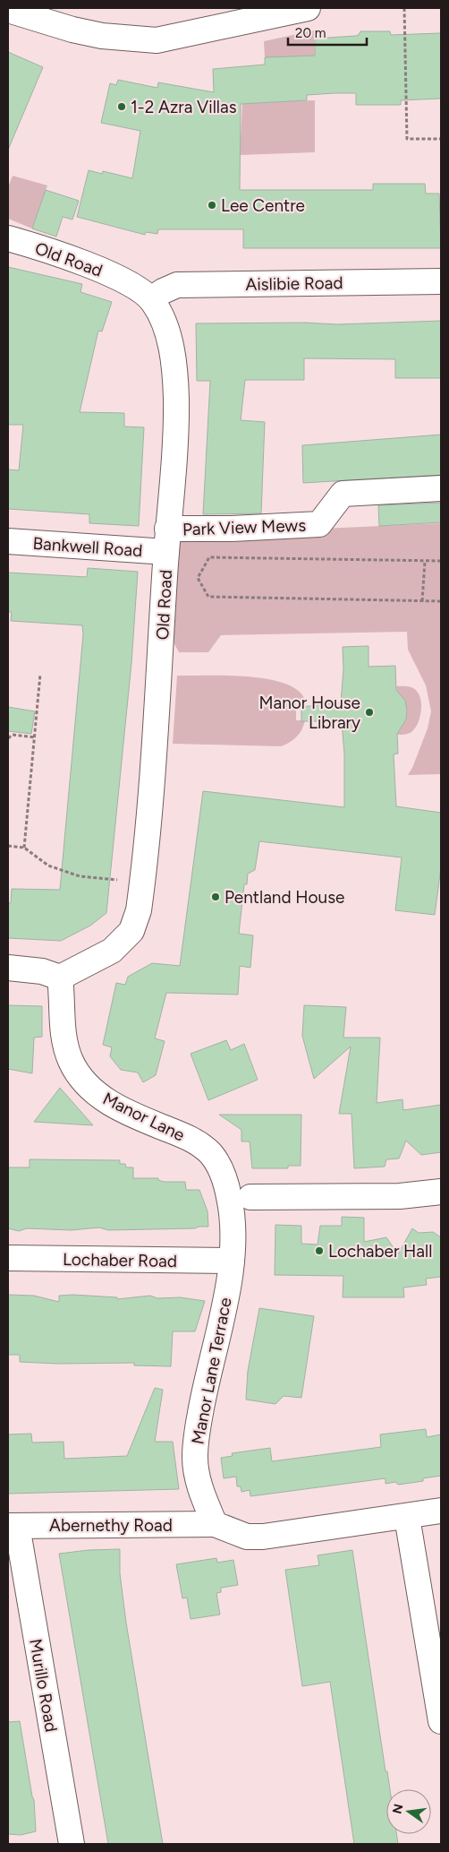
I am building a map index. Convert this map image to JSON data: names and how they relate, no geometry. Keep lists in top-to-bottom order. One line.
{"streets":{"street":["Old Road","Aislibie Road","Park View Mews","Bankwell Road","Manor Lane","Lochaber Road","Manor Lane Terrace","Abernethy Road","Murillo Road"]},"crossings":[["Old Road","Aislibie Road"],["Old Road","Park View Mews"],["Old Road","Bankwell Road"],["Old Road","Manor Lane"],["Park View Mews","Bankwell Road"],["Manor Lane","Manor Lane Terrace"],["Lochaber Road","Manor Lane Terrace"],["Manor Lane Terrace","Abernethy Road"],["Abernethy Road","Murillo Road"]],"places":["1-2 Azra Villas","Lee Centre","Manor House Library","Pentland House","Lochaber Hall"],"scale_bar":"20 m","north":"left"}
